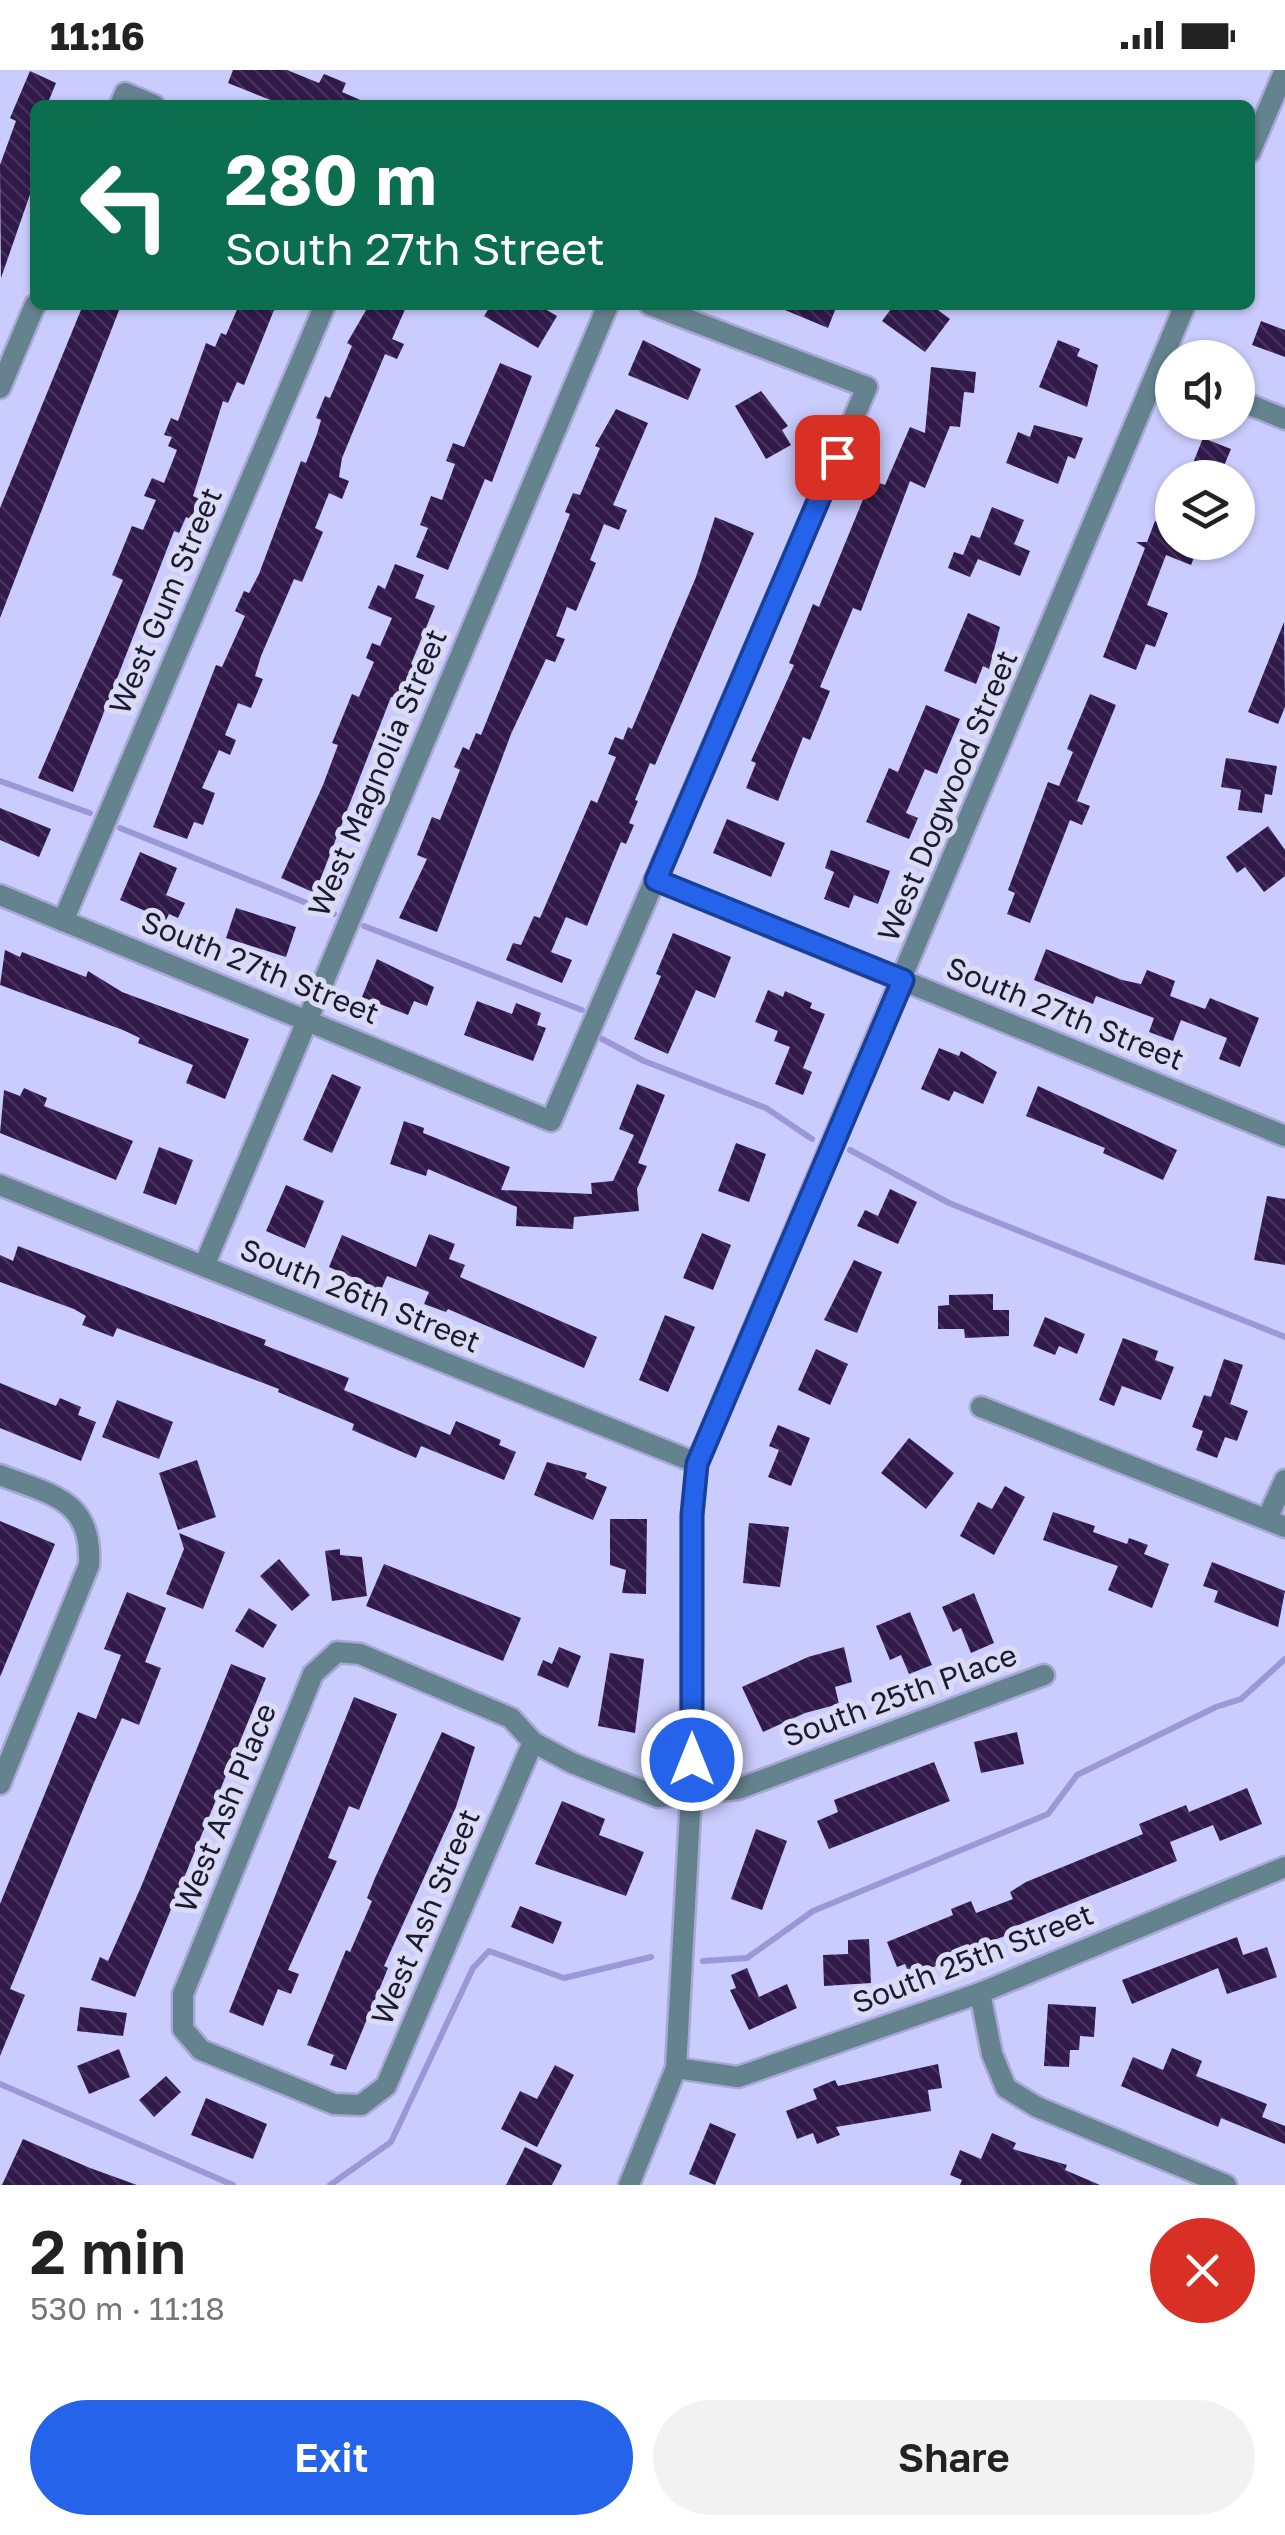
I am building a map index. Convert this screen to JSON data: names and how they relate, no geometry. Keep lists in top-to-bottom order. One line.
{"streets":{"street":["West Gum Street","West Magnolia Street","West Dogwood Street","South 27th Street","South 26th Street","South 25th Place","West Ash Place","West Ash Street","South 25th Street"]},"crossings":[["West Gum Street","South 27th Street"],["West Magnolia Street","South 27th Street"],["West Magnolia Street","South 26th Street"],["West Dogwood Street","South 27th Street"],["West Dogwood Street","South 26th Street"],["West Dogwood Street","South 25th Place"],["West Dogwood Street","South 25th Street"],["South 25th Place","West Ash Place"],["South 25th Place","West Ash Street"],["West Ash Place","West Ash Street"]],"page":{"status":"11:16","turn":["280 m","South 27th Street"],"heading":["2 min","530 m · 11:18"],"buttons":["Exit","Share"]}}
